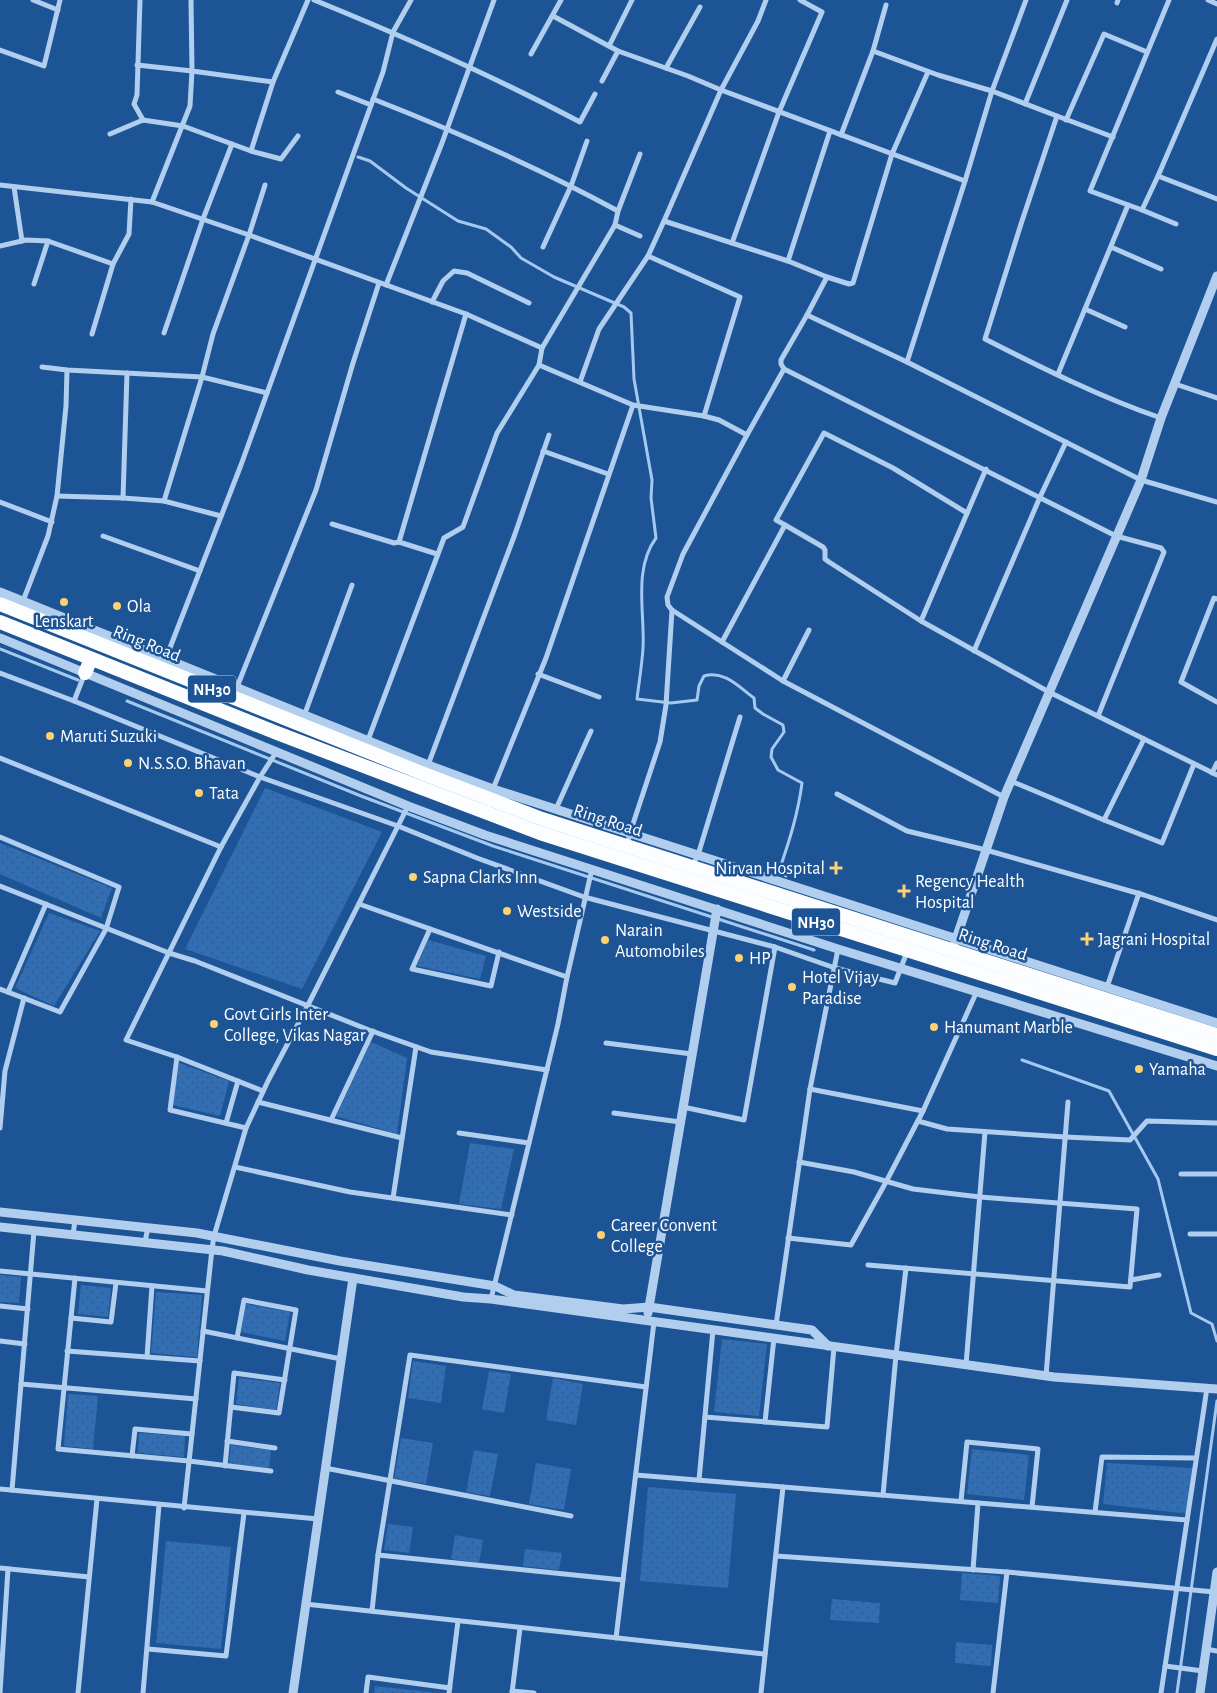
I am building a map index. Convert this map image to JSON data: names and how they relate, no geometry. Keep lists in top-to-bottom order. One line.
{"streets":{"highway":["Ring Road","NH30"]},"places":{"other":["Lenskart","Ola","Maruti Suzuki","N.S.S.O. Bhavan","Tata","Sapna Clarks Inn","Westside","Narain Automobiles","HP","Hotel Vijay Paradise","Govt Girls Inter College, Vikas Nagar","Hanumant Marble","Yamaha","Career Convent College"],"health":["Nirvan Hospital","Regency Health Hospital","Jagrani Hospital"]}}
